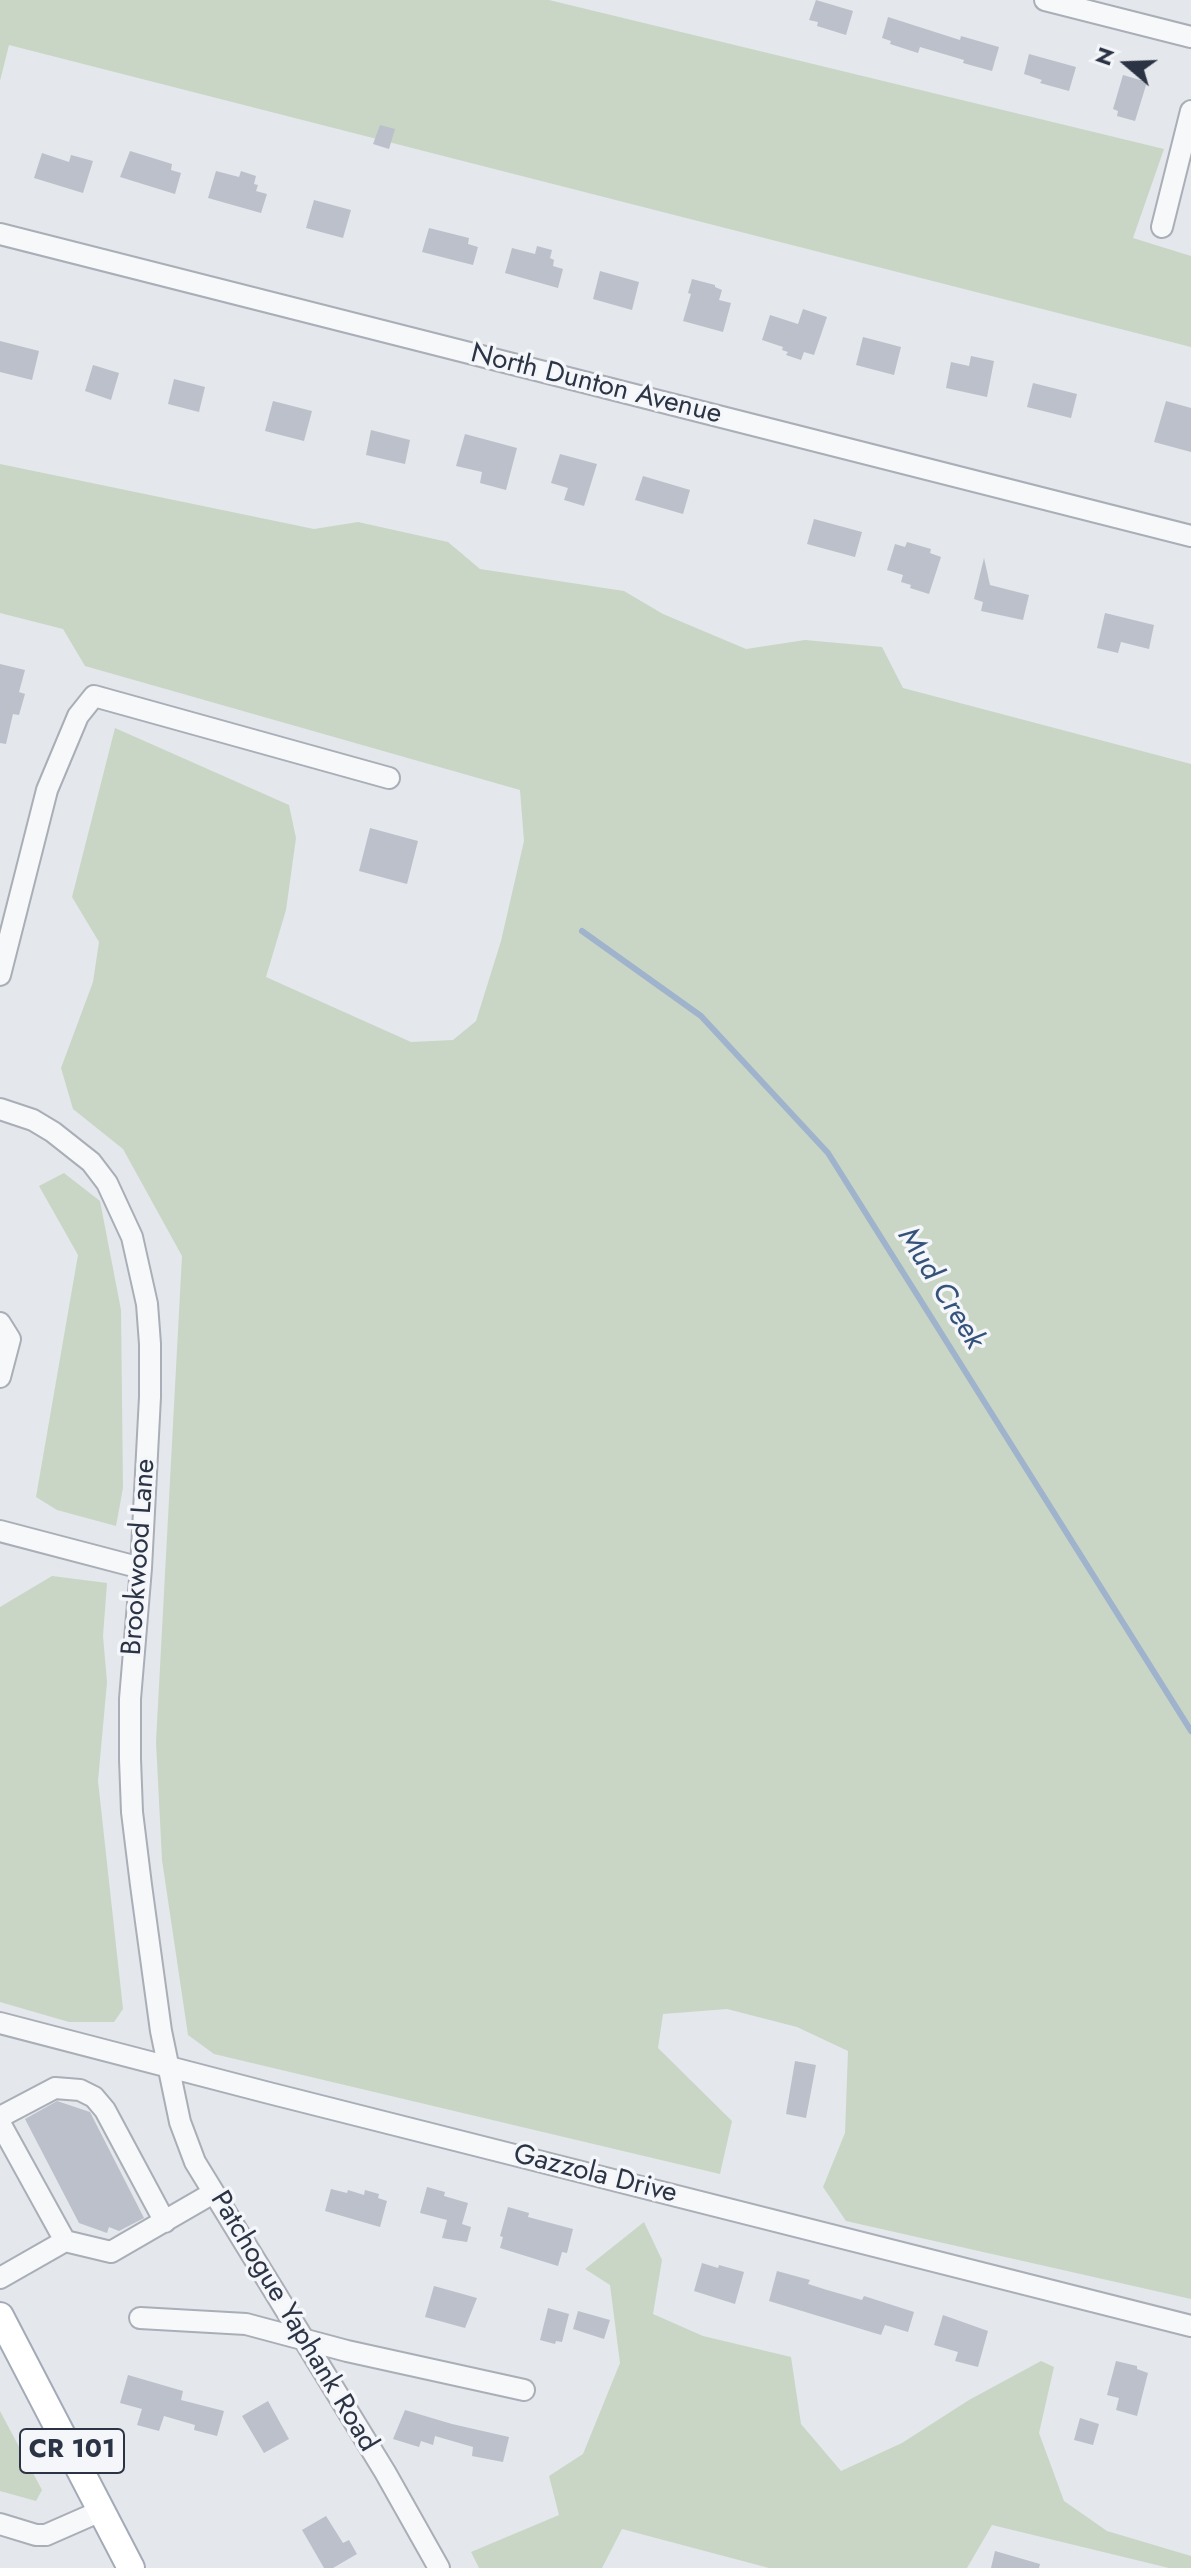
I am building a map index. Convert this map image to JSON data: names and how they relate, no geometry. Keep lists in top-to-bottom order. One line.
{"streets":{"main road":["CR 101"],"street":["North Dunton Avenue","Brookwood Lane","Gazzola Drive","Patchogue Yaphank Road"]},"crossings":[["Brookwood Lane","Gazzola Drive"],["Brookwood Lane","Patchogue Yaphank Road"],["Gazzola Drive","Patchogue Yaphank Road"]],"water":["Mud Creek"],"north":"left"}
